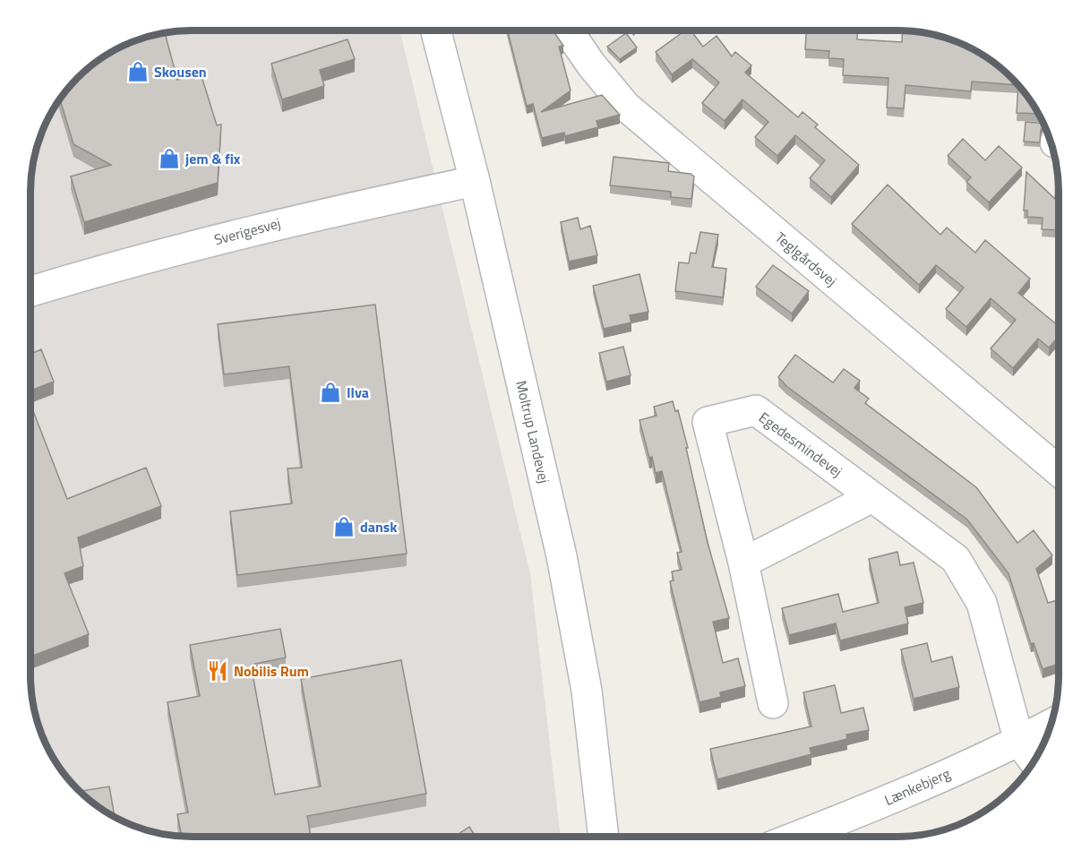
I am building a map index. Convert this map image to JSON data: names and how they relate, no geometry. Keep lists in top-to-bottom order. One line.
{"streets":{"street":["Sverigesvej","Teglgårdsvej","Moltrup Landevej","Egedesmindevej","Lænkebjerg"]},"crossings":[["Sverigesvej","Moltrup Landevej"],["Egedesmindevej","Lænkebjerg"]],"places":{"shop":["Skousen","jem & fix","Ilva","dansk"],"restaurant":["Nobilis Rum"]}}
